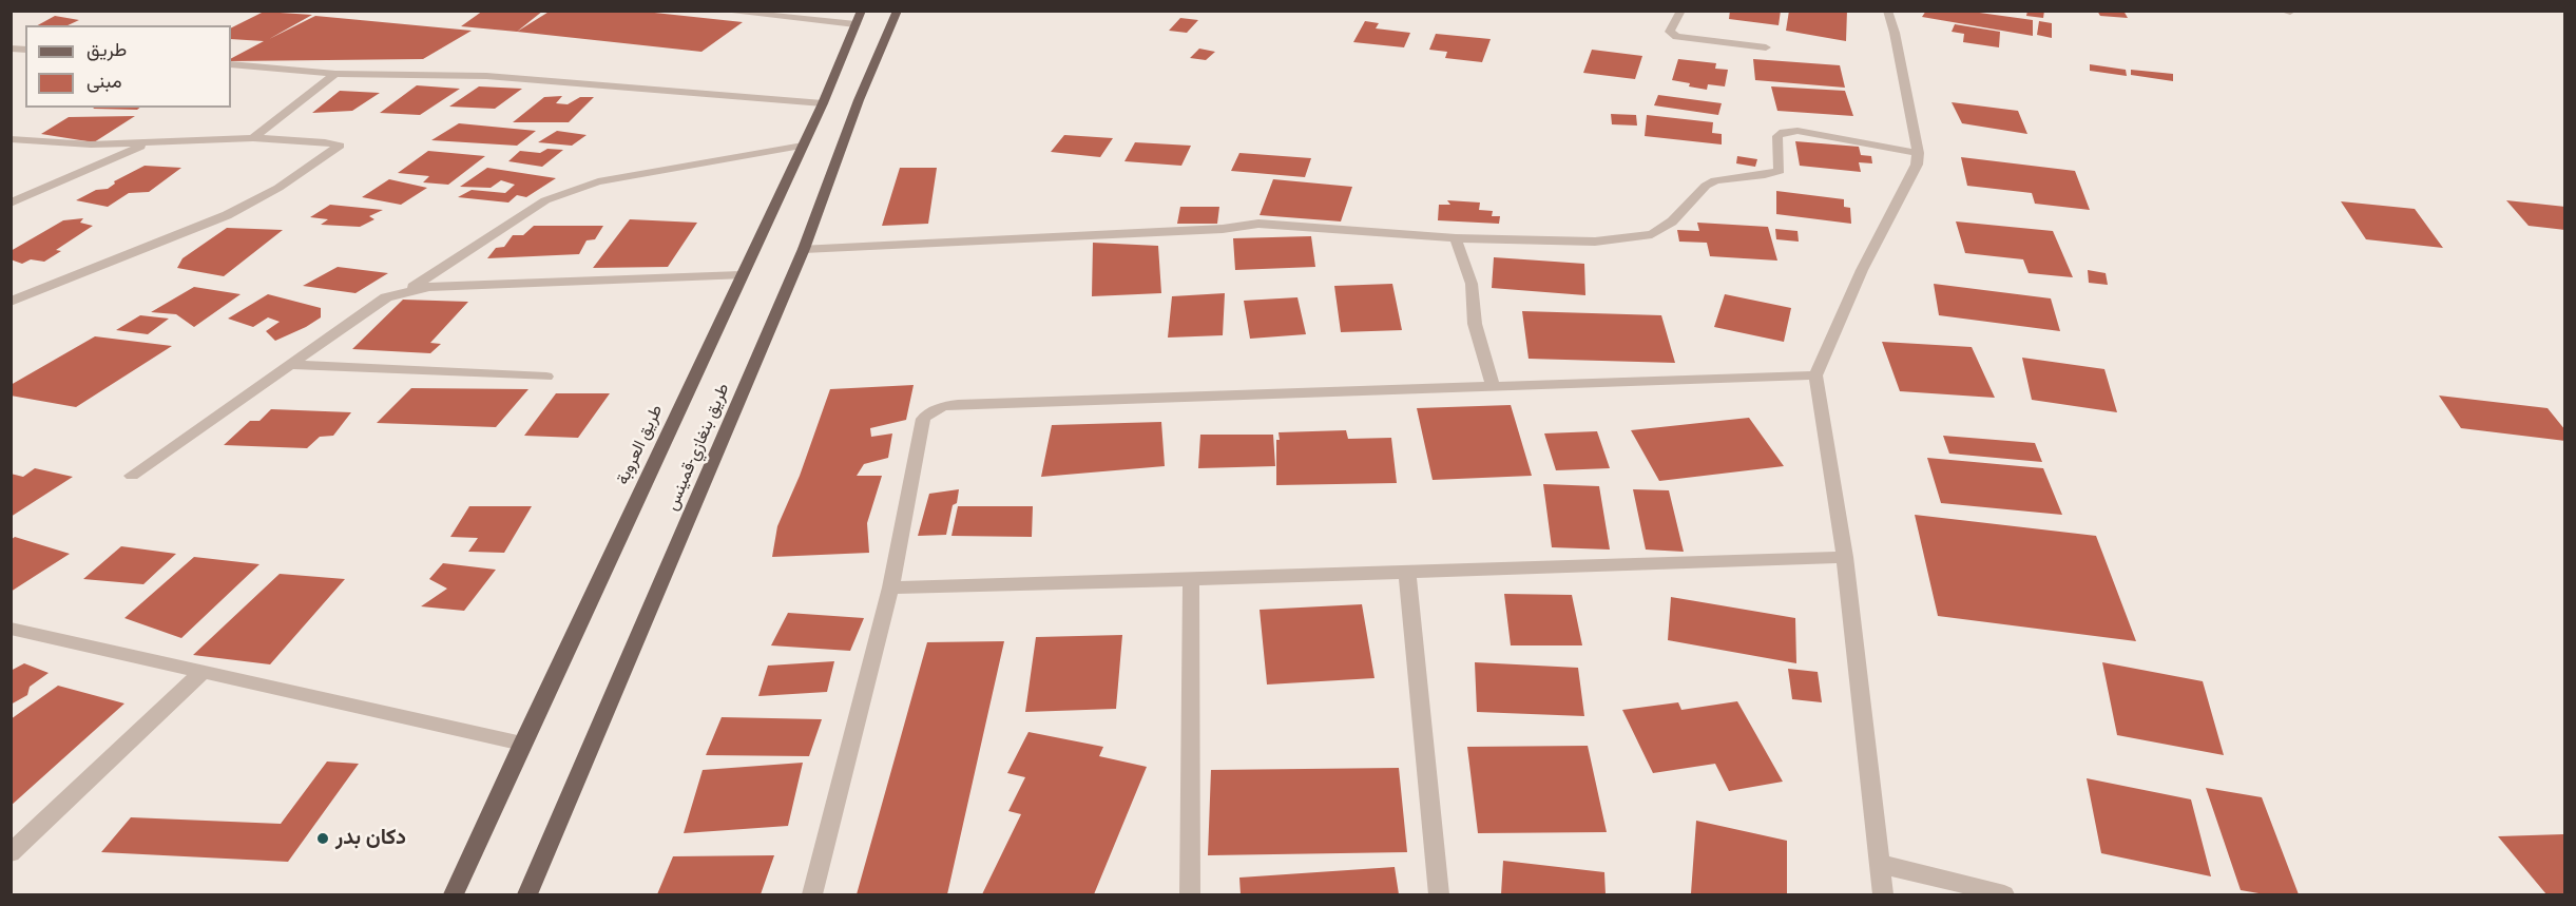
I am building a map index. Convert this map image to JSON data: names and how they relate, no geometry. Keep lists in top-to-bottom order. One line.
{"streets":{"main road":["طريق العروبة","طريق بنغازي-قمينس"]},"places":["دكان بدر"],"legend":["طريق","مبنى"]}
